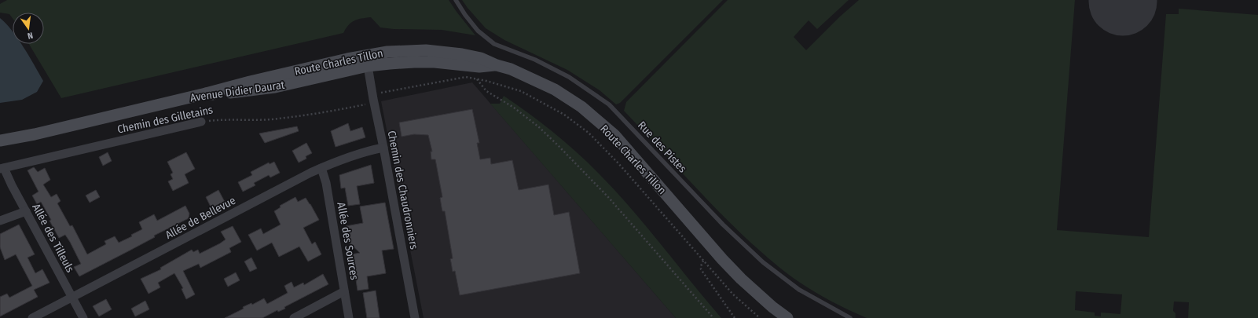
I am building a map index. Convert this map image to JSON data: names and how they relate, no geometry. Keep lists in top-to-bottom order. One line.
{"streets":{"main road":["Route Charles Tillon","Avenue Didier Daurat"],"street":["Chemin des Gilletains","Chemin des Chaudronniers","Allée de Bellevue","Allée des Tilleuls","Allée des Sources"],"lane":["Rue des Pistes"]},"crossings":[["Route Charles Tillon","Avenue Didier Daurat"],["Avenue Didier Daurat","Chemin des Chaudronniers"],["Chemin des Gilletains","Chemin des Chaudronniers"],["Chemin des Gilletains","Allée des Tilleuls"],["Chemin des Chaudronniers","Allée de Bellevue"],["Allée de Bellevue","Allée des Tilleuls"],["Allée de Bellevue","Allée des Sources"]],"north":"bottom"}
